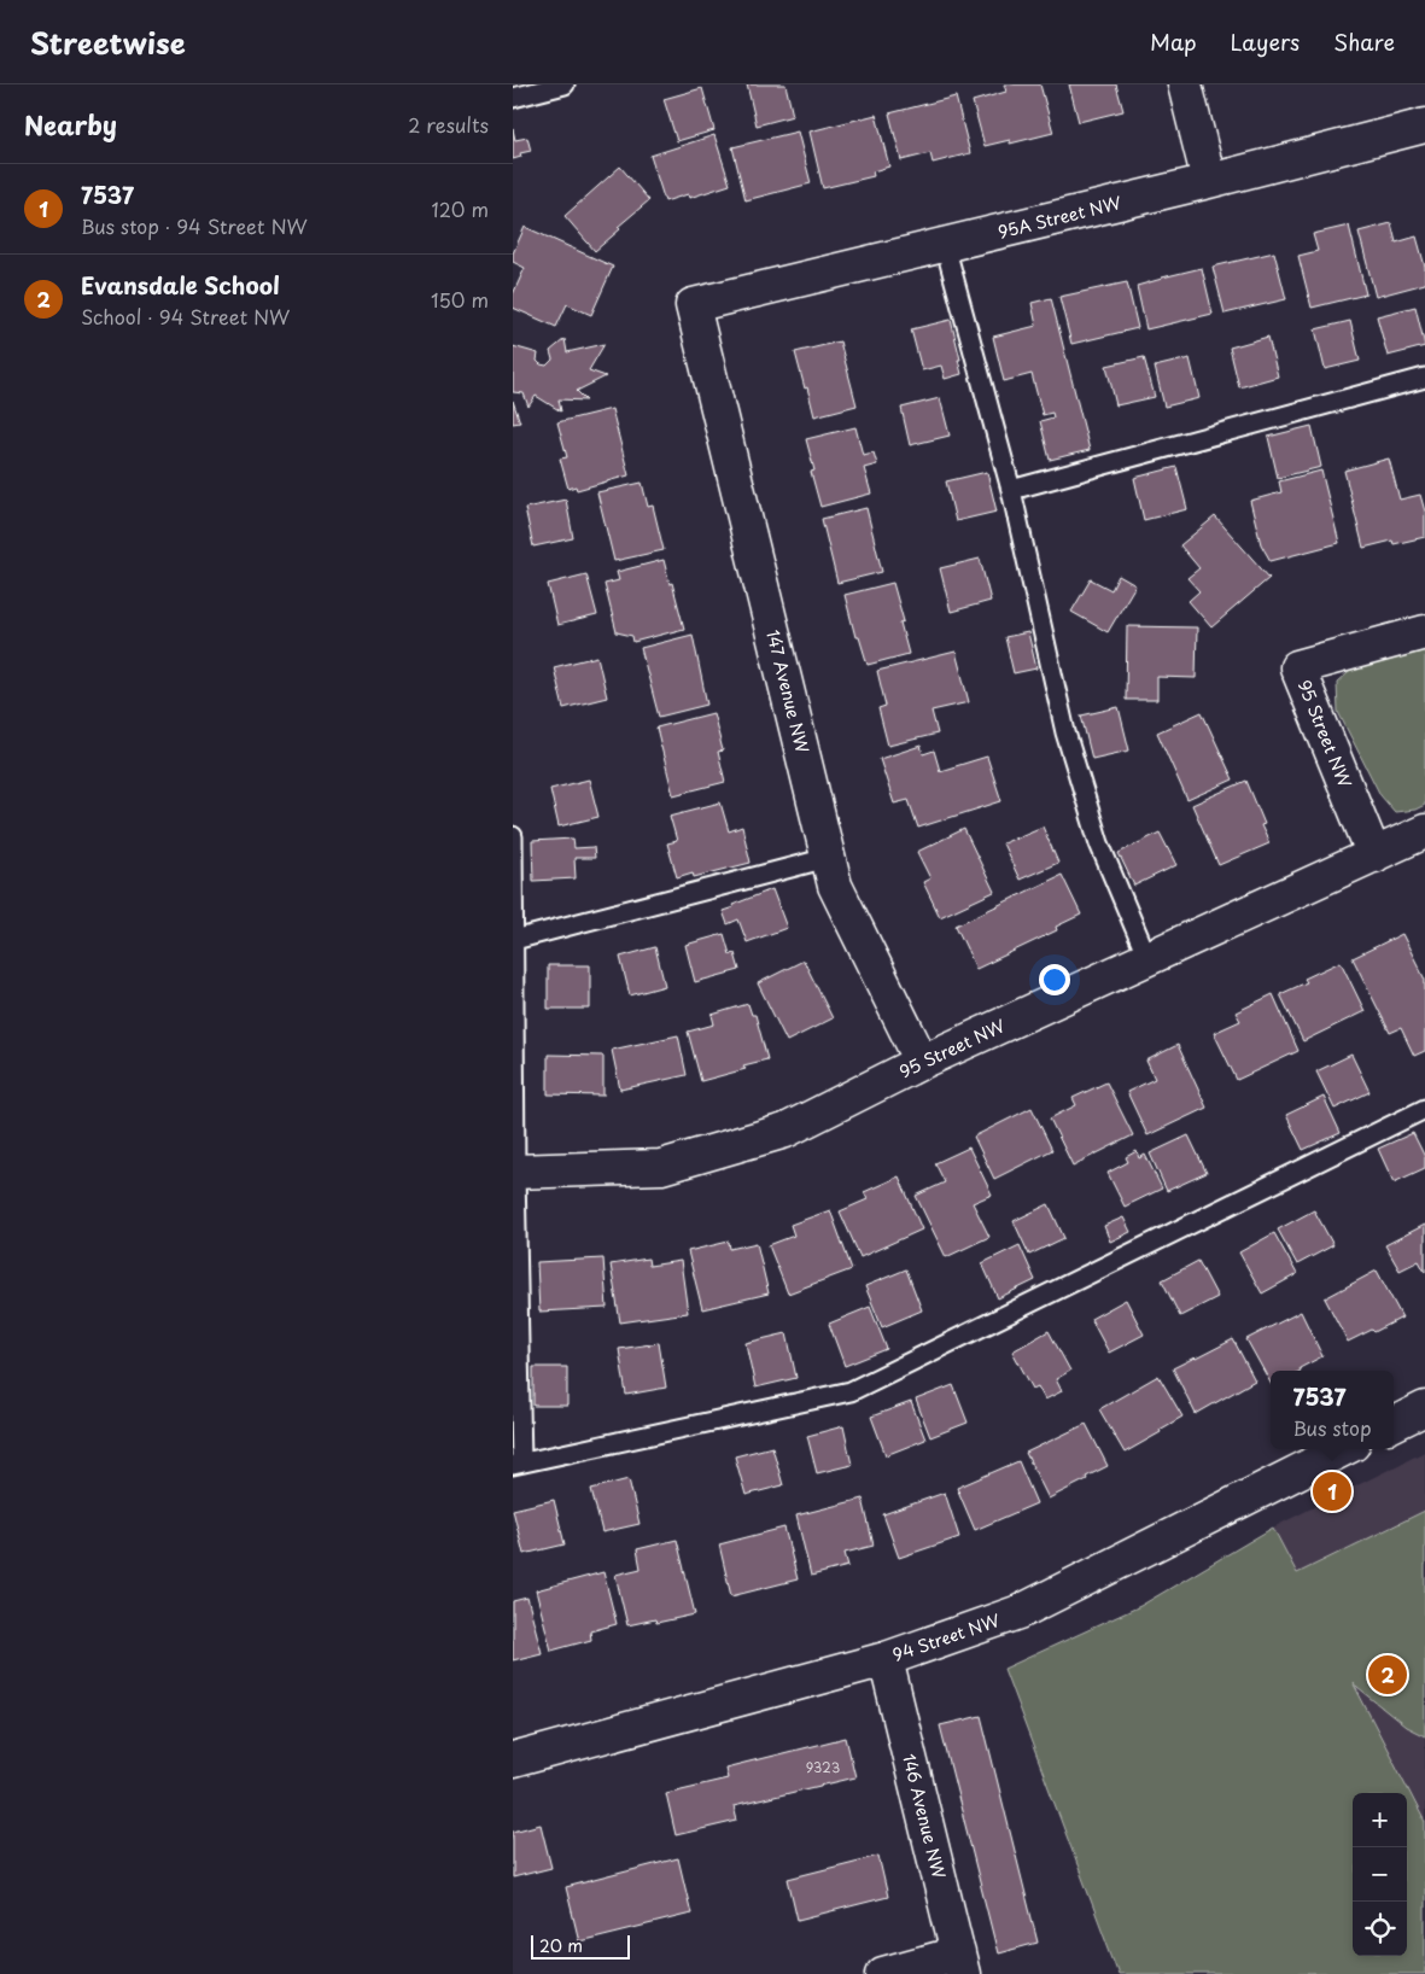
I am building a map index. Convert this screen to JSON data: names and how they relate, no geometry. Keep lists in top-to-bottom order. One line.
{"streets":{"street":["95A Street NW","147 Avenue NW","95 Street NW","94 Street NW","146 Avenue NW"]},"crossings":[["95A Street NW","147 Avenue NW"],["147 Avenue NW","95 Street NW"],["94 Street NW","146 Avenue NW"]],"house_numbers":["9323"],"scale_bar":"20 m","page":{"header":"Streetwise","nav":["Map","Layers","Share"],"heading":["Nearby","2 results"],"list":[{"mark":"1","name":"7537","note":"Bus stop · 94 Street NW","value":"120 m"},{"mark":"2","name":"Evansdale School","note":"School · 94 Street NW","value":"150 m"}],"popup":["7537","Bus stop"],"pins":["1","2"],"map_buttons":["+","−"],"scale":"20 m"}}
